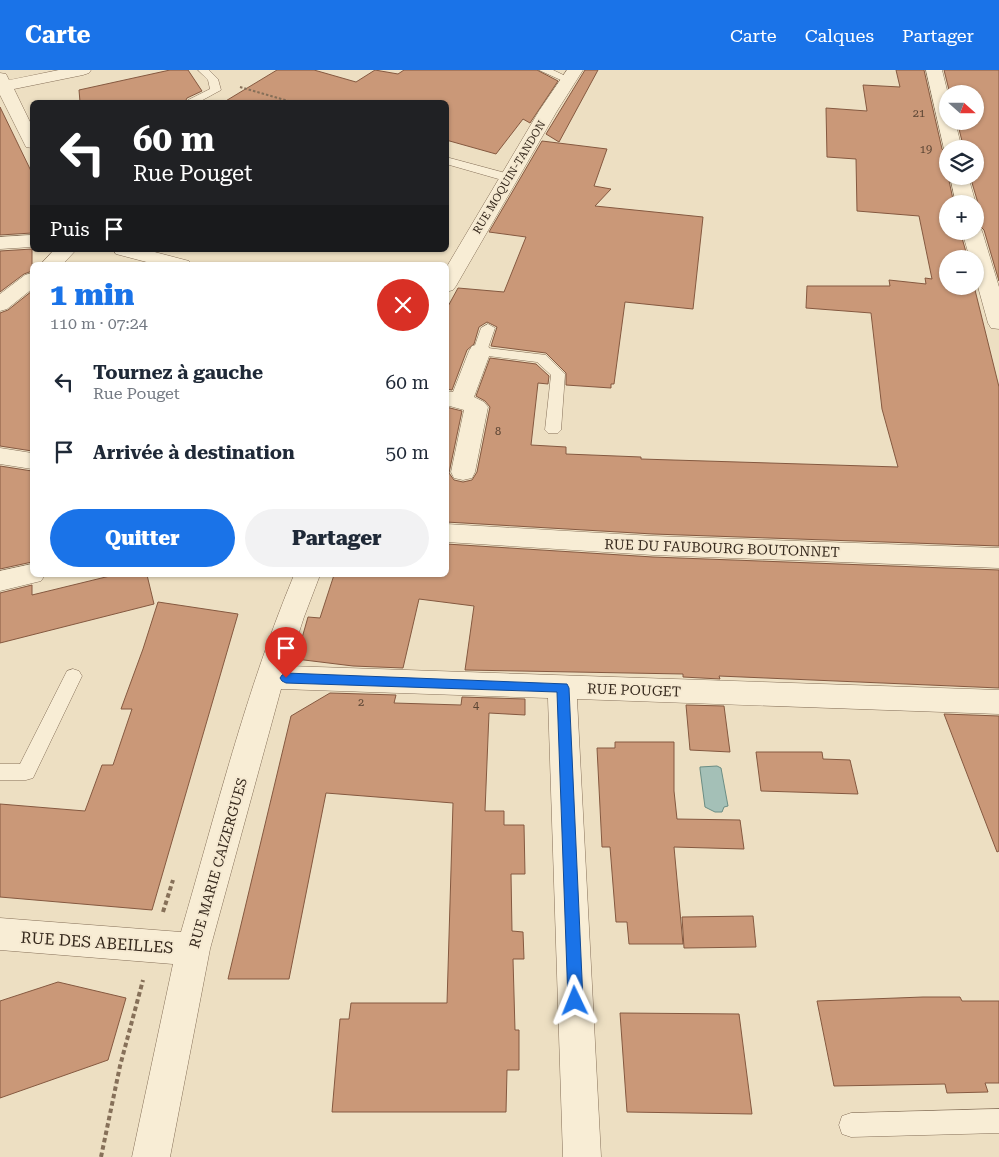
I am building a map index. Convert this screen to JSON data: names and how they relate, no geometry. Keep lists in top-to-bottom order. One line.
{"streets":{"street":["RUE MOQUIN-TANDON","RUE DU FAUBOURG BOUTONNET","RUE POUGET","RUE MARIE CAIZERGUES","RUE DES ABEILLES"]},"crossings":[["RUE POUGET","RUE MARIE CAIZERGUES"],["RUE MARIE CAIZERGUES","RUE DES ABEILLES"]],"house_numbers":["21","19","8","2","4"],"north":"right","page":{"header":"Carte","nav":["Carte","Calques","Partager"],"map_buttons":["+","−"],"turn":["60 m","Rue Pouget"],"then":"Puis","heading":["1 min","110 m · 07:24"],"list":[{"name":"Tournez à gauche","note":"Rue Pouget","value":"60 m"},{"name":"Arrivée à destination","value":"50 m"}],"buttons":["Quitter","Partager"]}}
